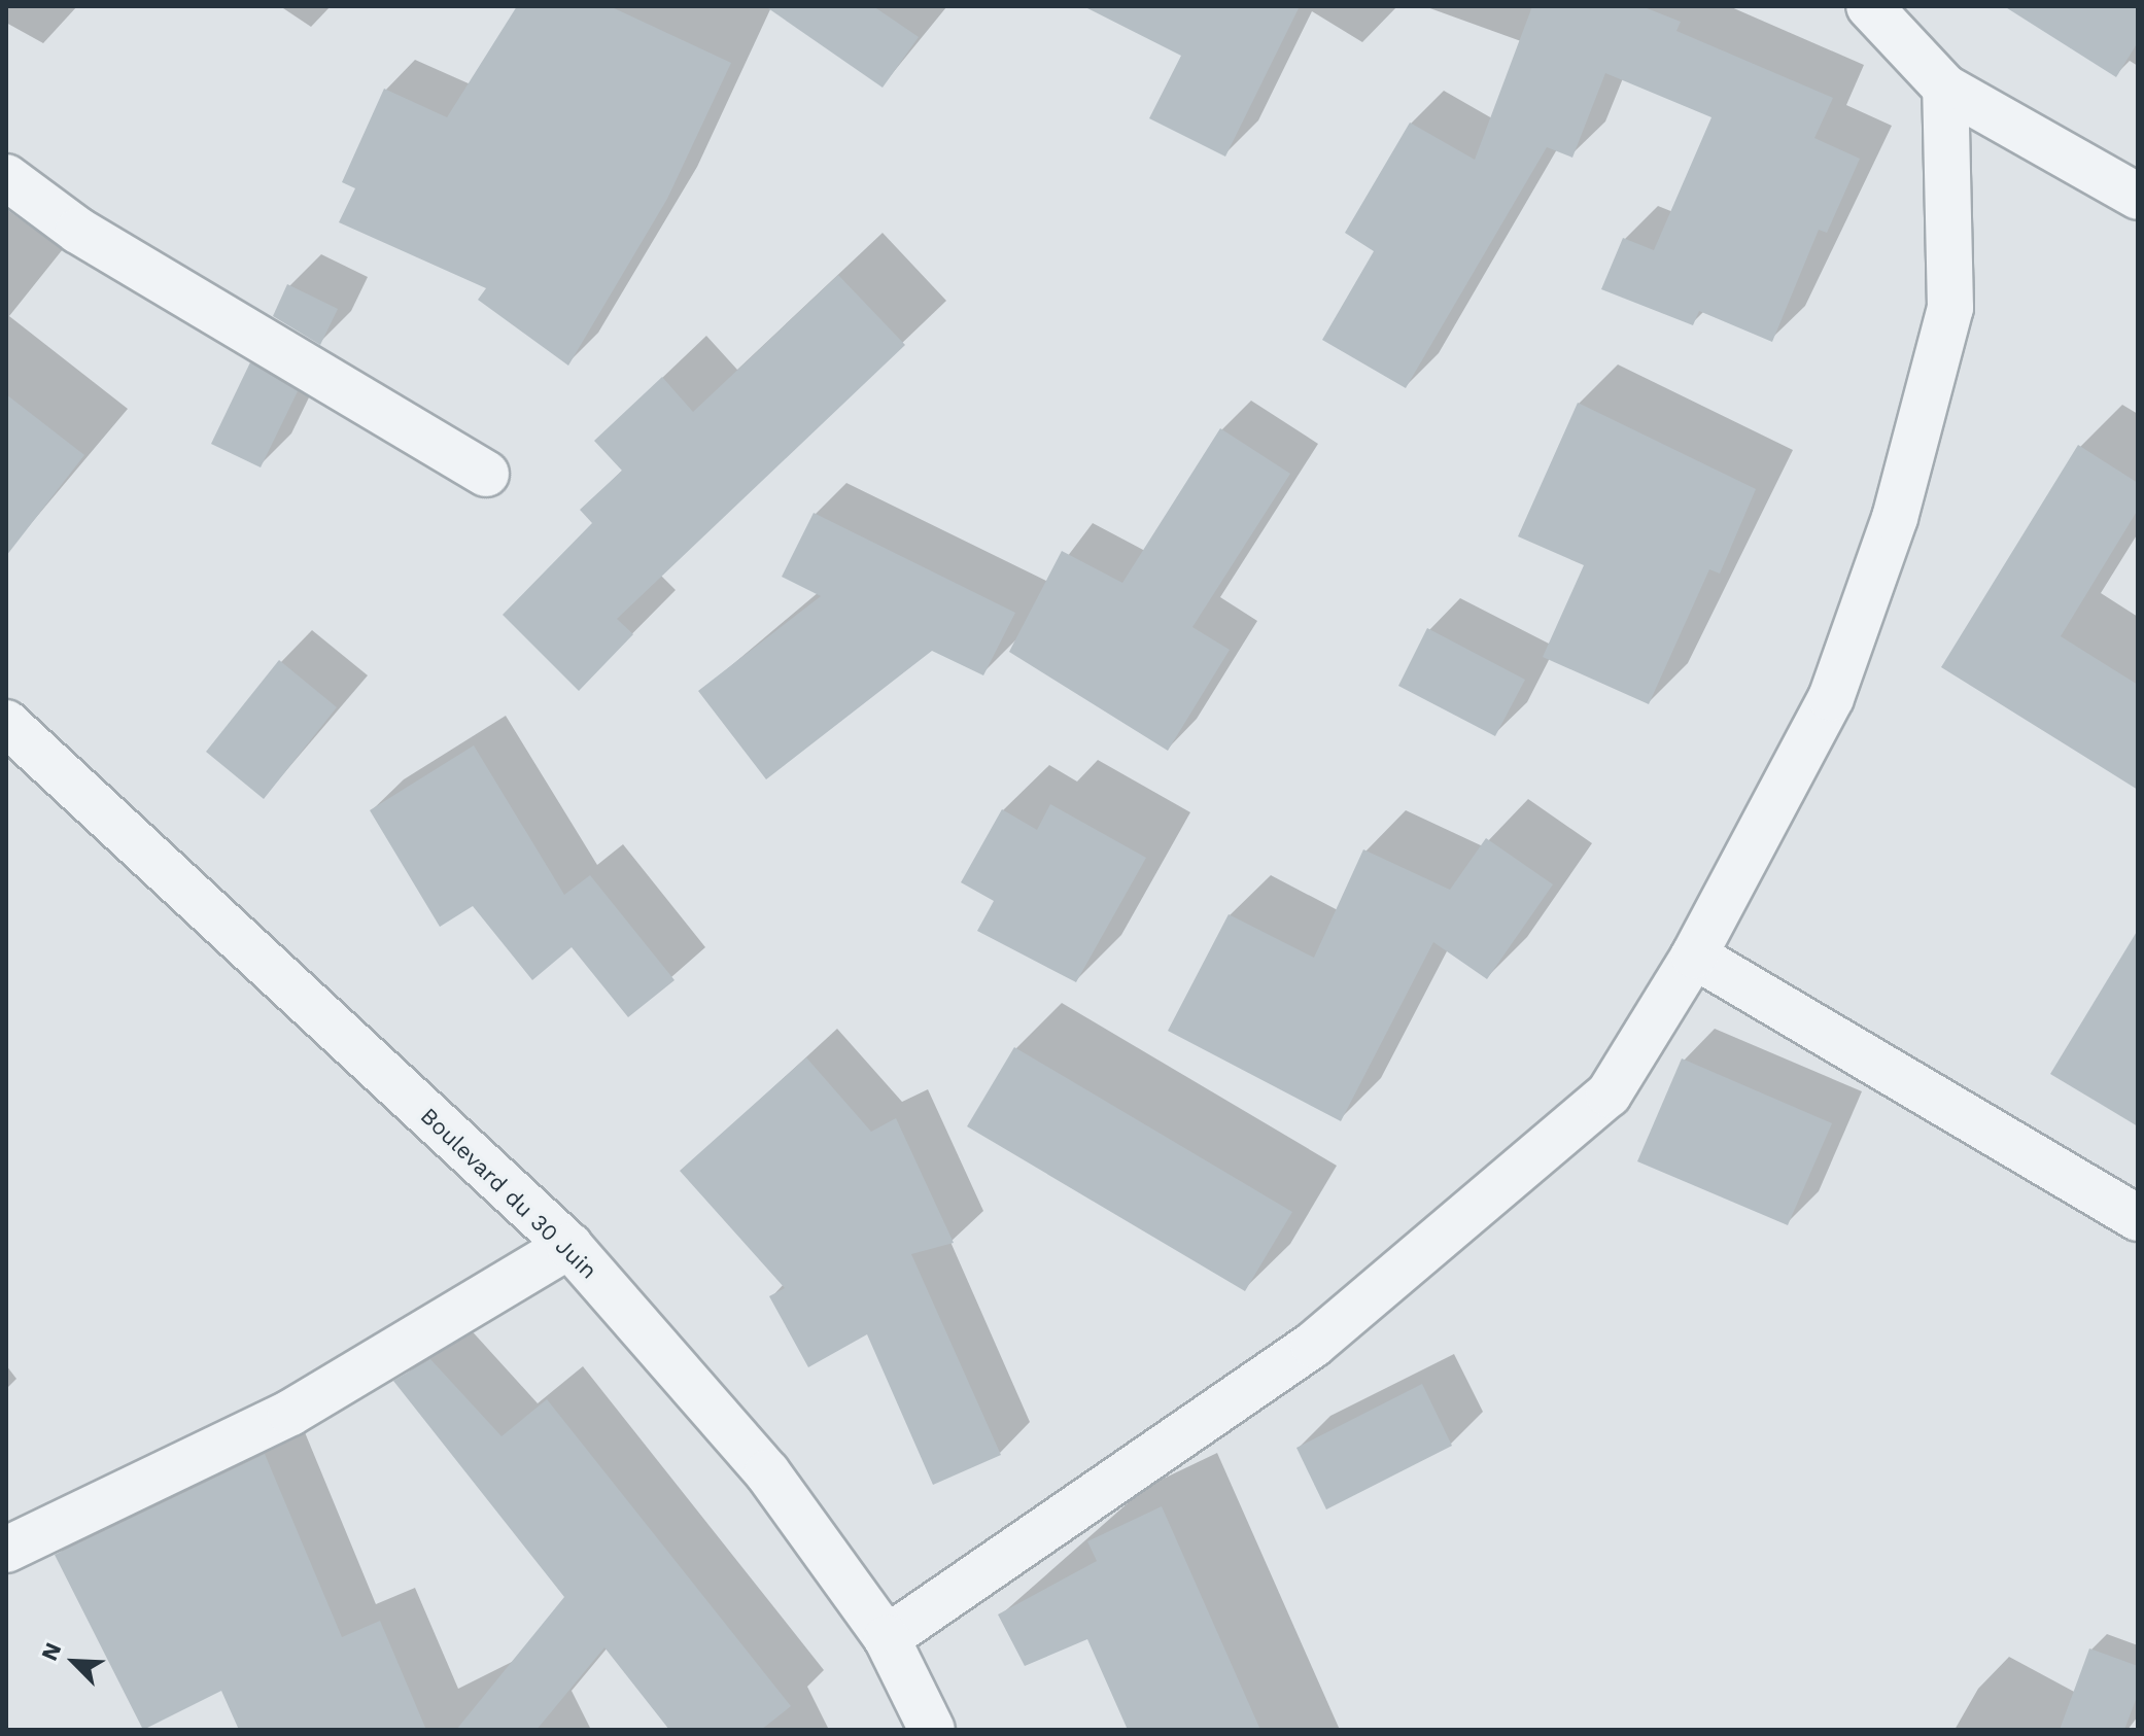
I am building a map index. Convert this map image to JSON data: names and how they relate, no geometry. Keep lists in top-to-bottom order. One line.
{"streets":{"street":["Boulevard du 30 Juin"]},"north":"top left"}
